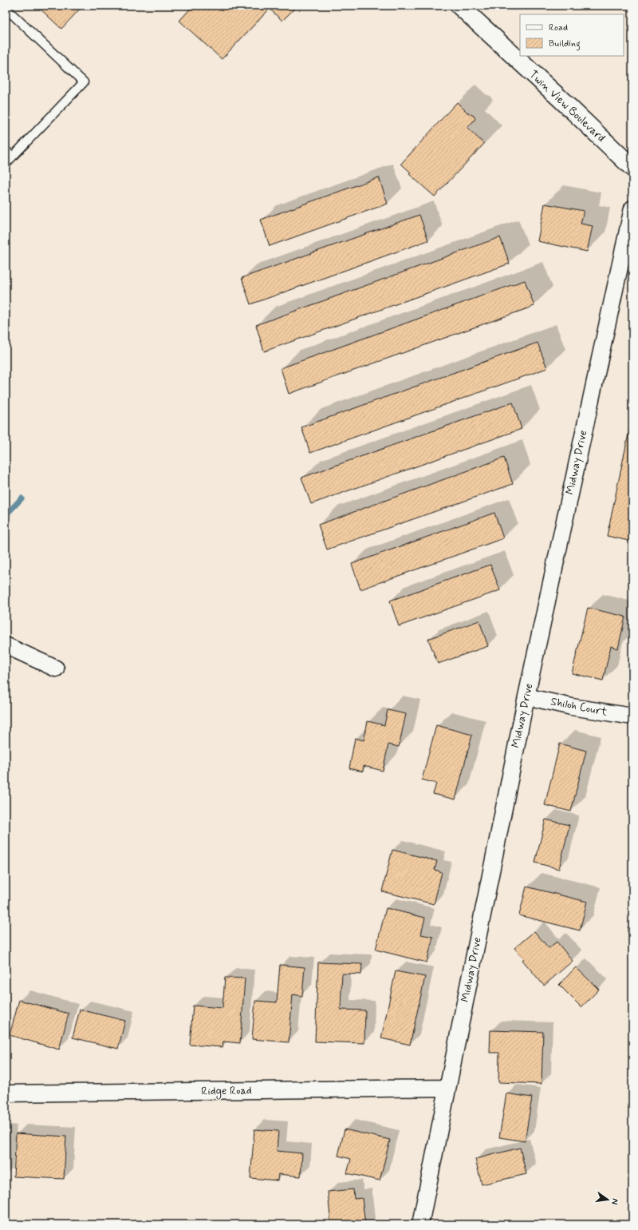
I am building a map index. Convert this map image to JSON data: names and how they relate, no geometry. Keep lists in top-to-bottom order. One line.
{"streets":{"street":["Twin View Boulevard","Midway Drive","Shiloh Court","Ridge Road"]},"crossings":[["Midway Drive","Shiloh Court"],["Midway Drive","Ridge Road"]],"legend":["Road","Building"],"north":"right"}
